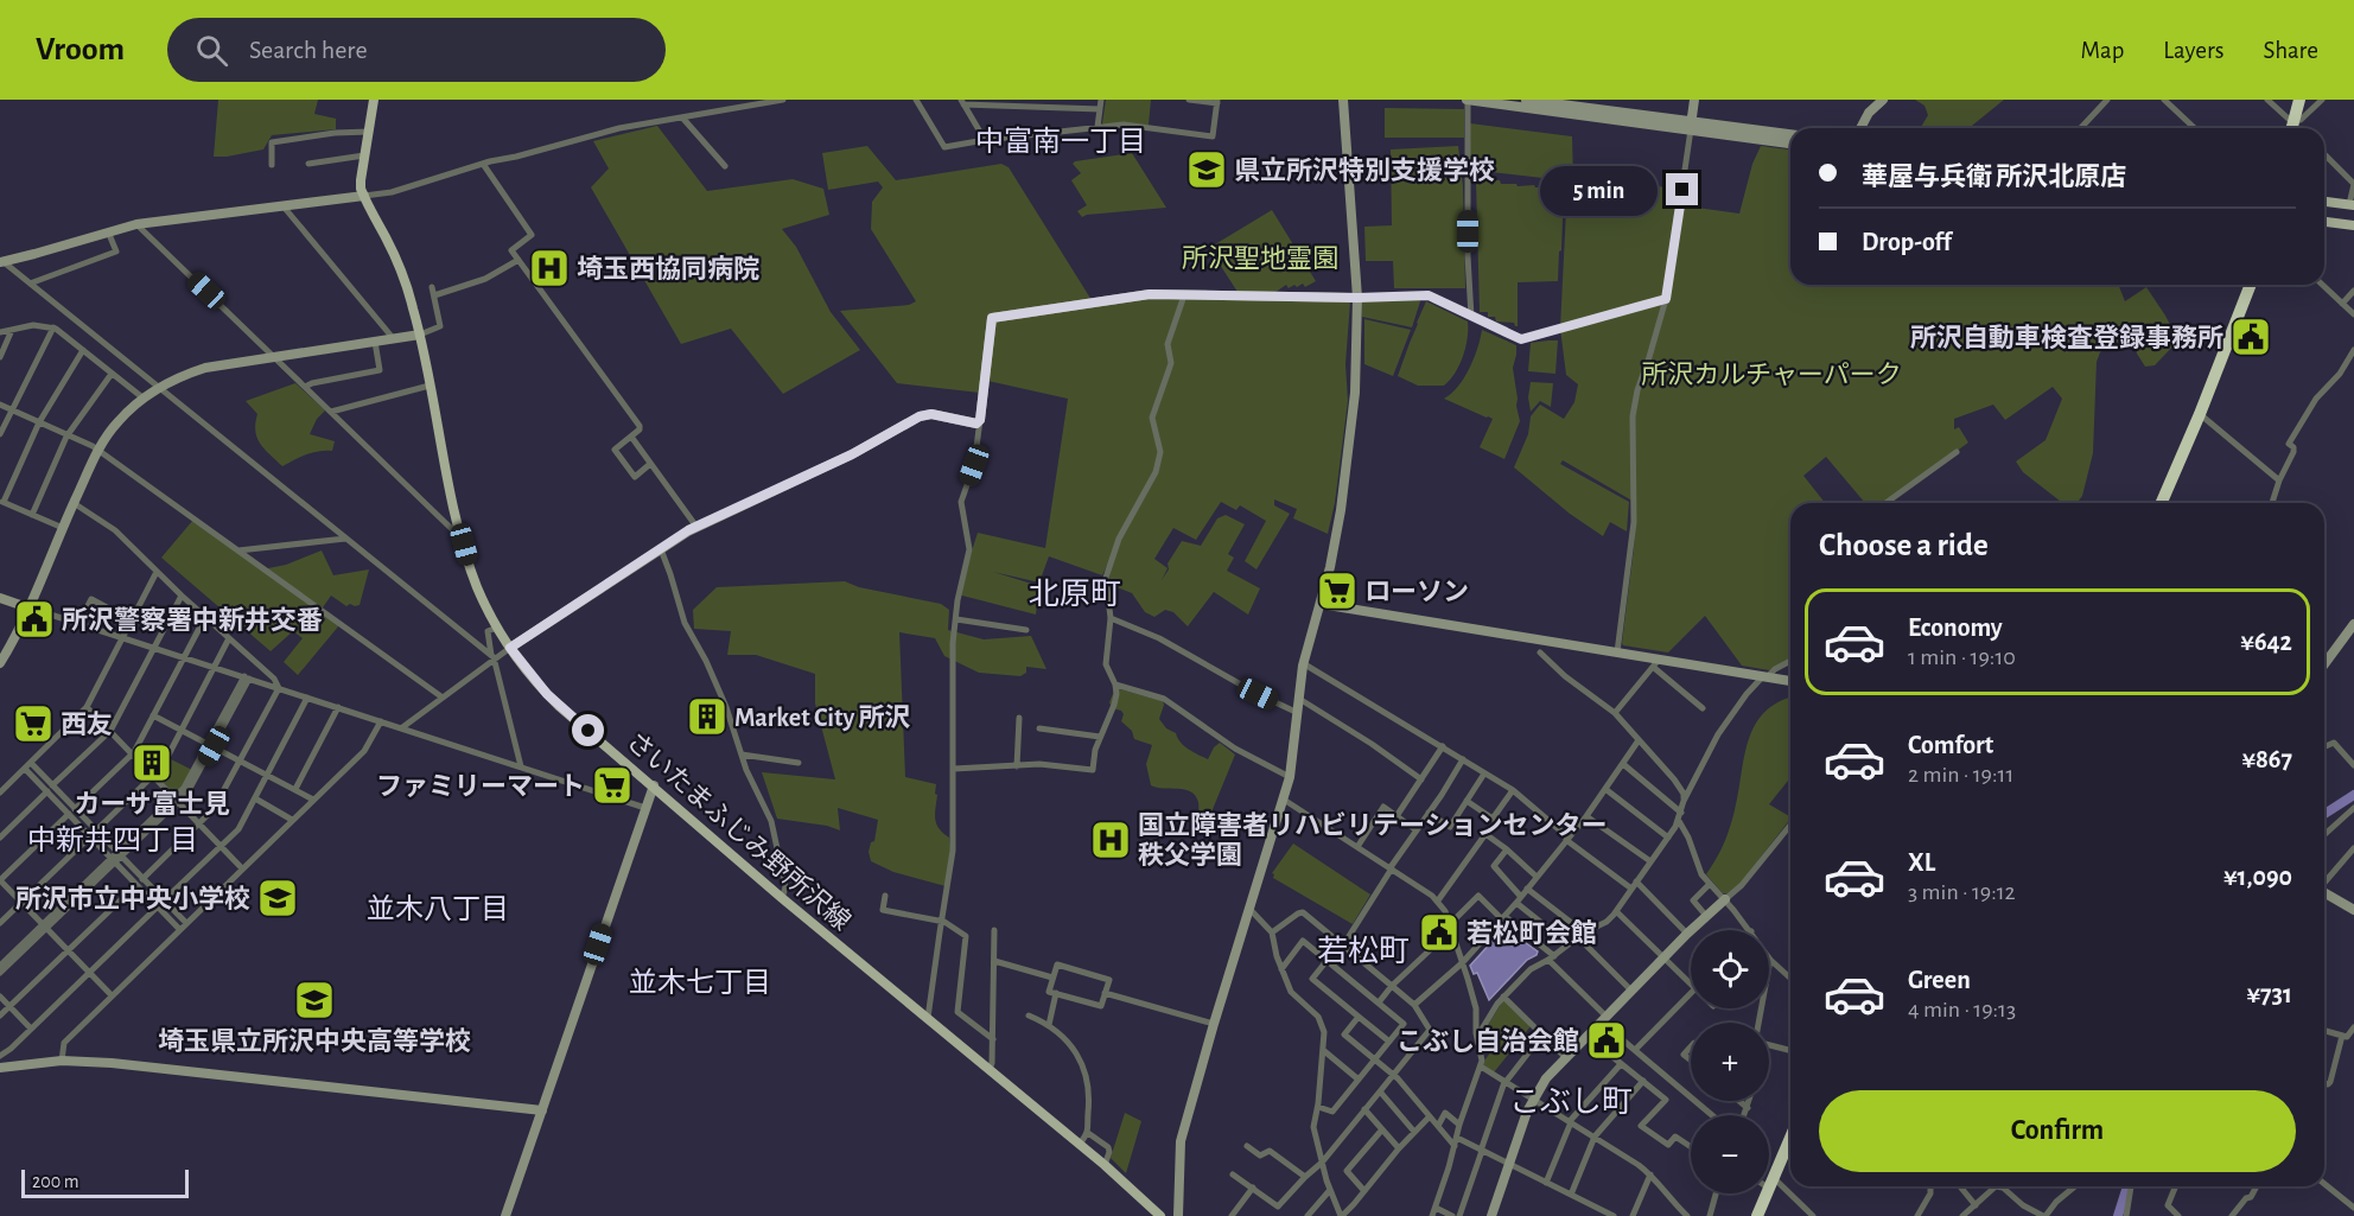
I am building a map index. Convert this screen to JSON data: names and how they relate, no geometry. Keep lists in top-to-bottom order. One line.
{"streets":{"main road":["さいたまふじみ野所沢線"]},"districts":["中富南一丁目","北原町","中新井四丁目","並木八丁目","若松町","並木七丁目","こぶし町"],"parks":["所沢聖地霊園","所沢カルチャーパーク"],"places":{"school or university":["県立所沢特別支援学校","所沢市立中央小学校","埼玉県立所沢中央高等学校"],"hospital":["埼玉西協同病院","国立障害者リハビリテーションセンター 秩父学園"],"public building":["所沢自動車検査登録事務所","所沢警察署中新井交番","若松町会館","こぶし自治会館"],"supermarket":["ローソン","西友","ファミリーマート"],"building":["Market City 所沢","カーサ富士見"]},"scale_bar":"200 m","page":{"header":"Vroom","search":"Search here","nav":["Map","Layers","Share"],"banner":["華屋与兵衛 所沢北原店","Drop-off"],"bubble":"5 min","heading":"Choose a ride","list":[{"name":"Economy","note":"1 min · 19:10","value":"¥642"},{"name":"Comfort","note":"2 min · 19:11","value":"¥867"},{"name":"XL","note":"3 min · 19:12","value":"¥1,090"},{"name":"Green","note":"4 min · 19:13","value":"¥731"}],"map_buttons":["+","−"],"buttons":"Confirm","scale":"200 m"}}
